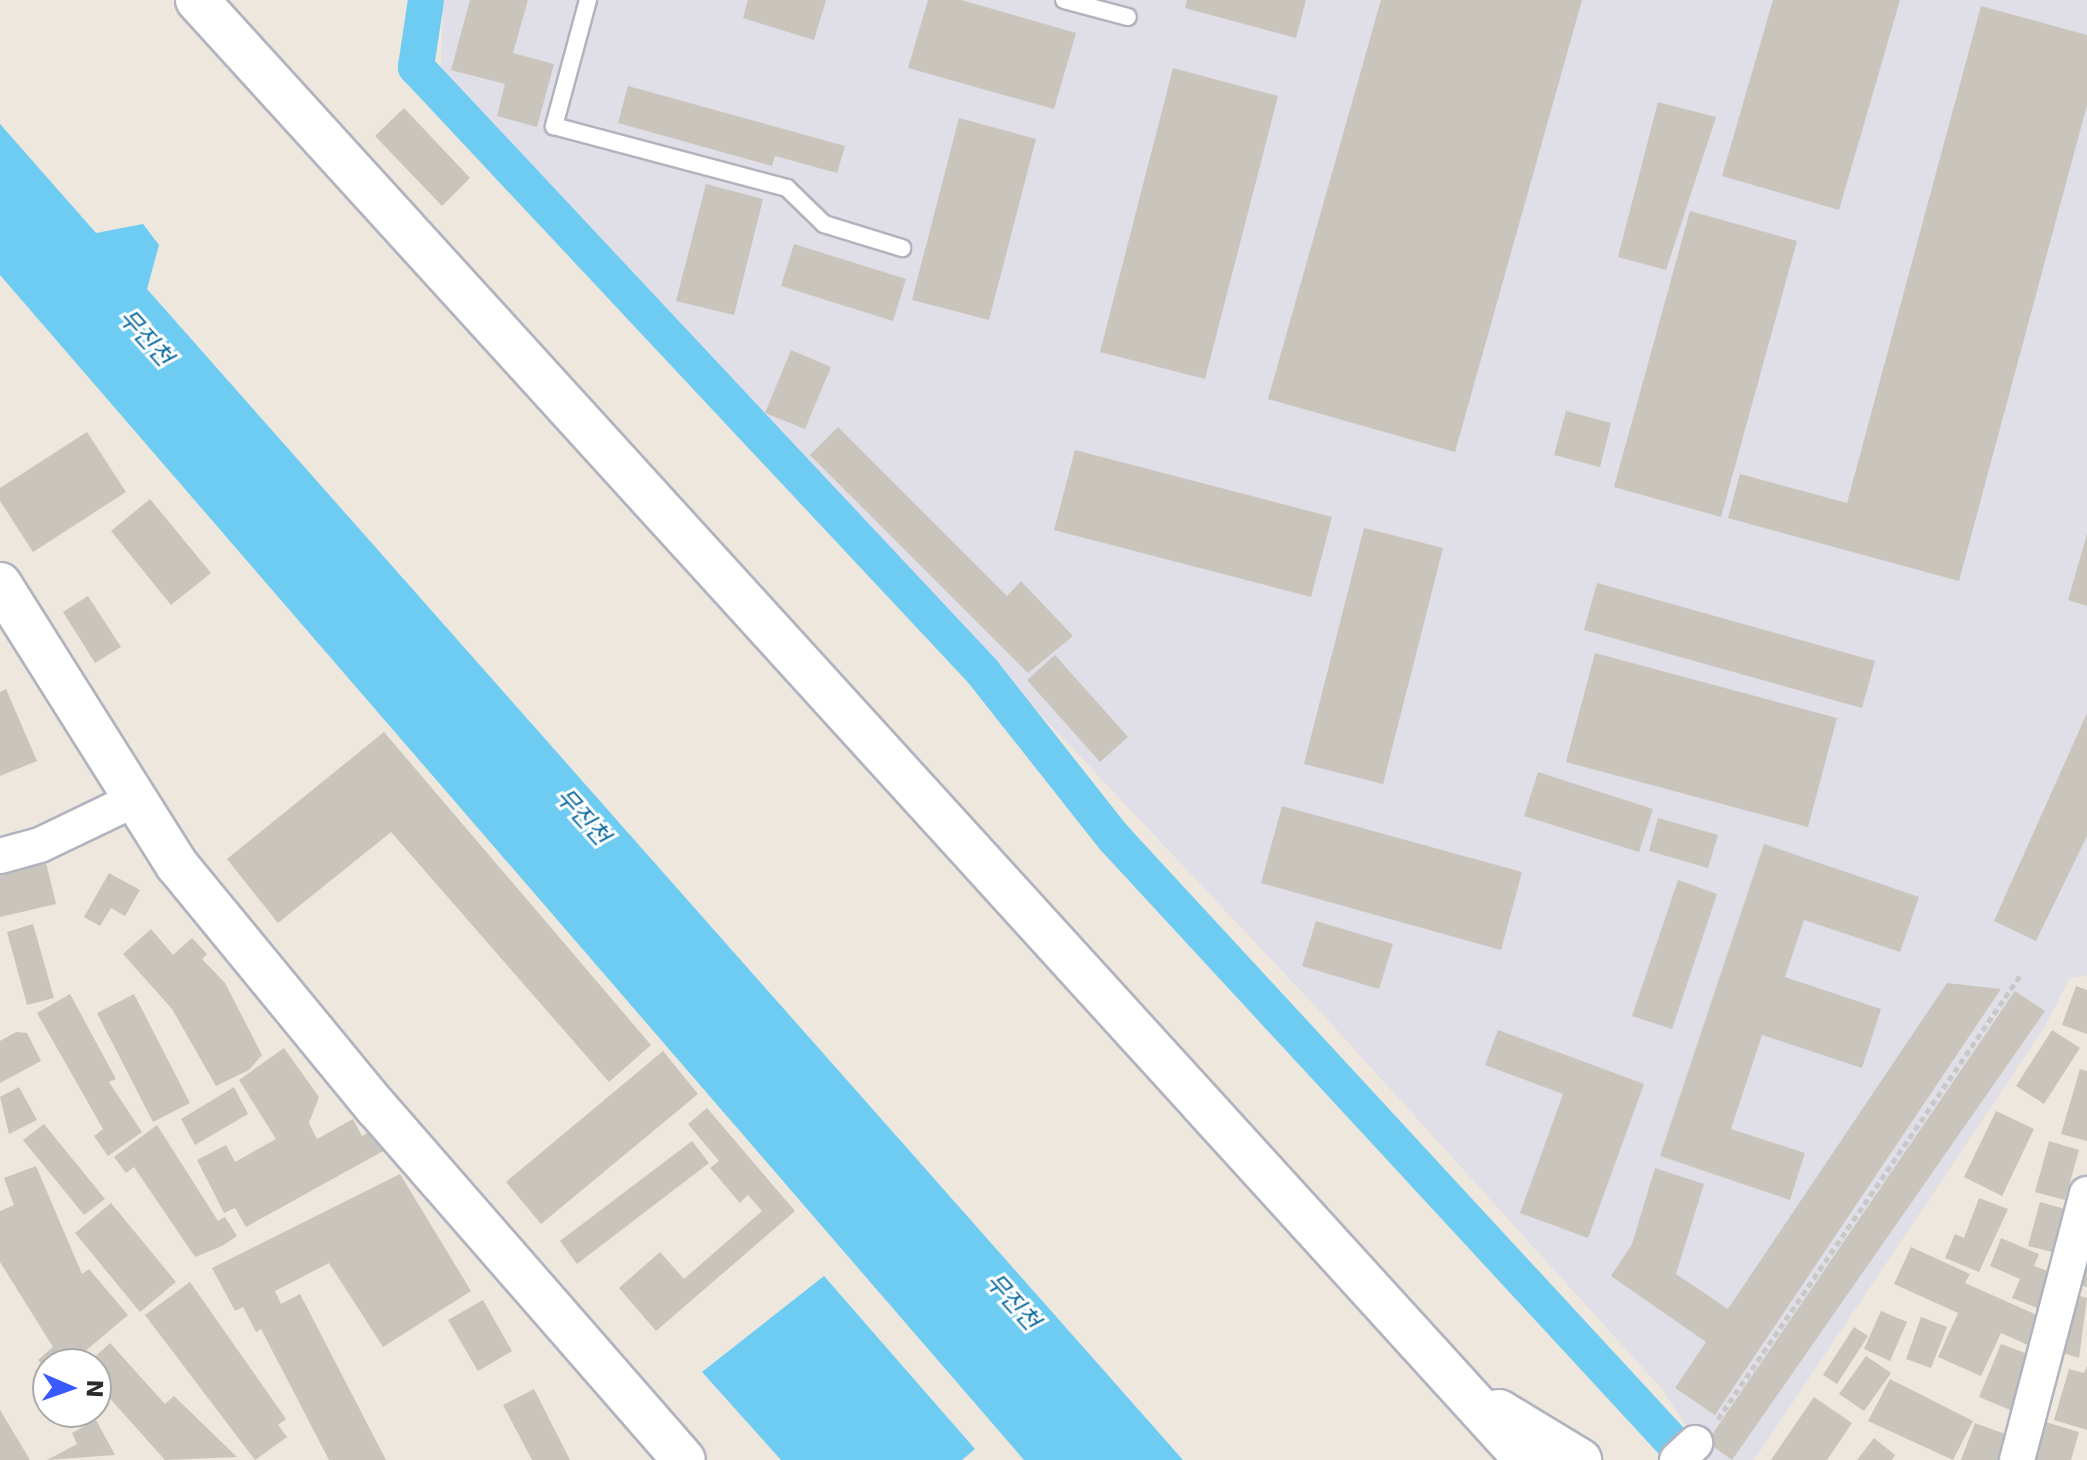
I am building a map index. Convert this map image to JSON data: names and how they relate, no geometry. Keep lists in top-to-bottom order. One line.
{"water":["무진천"],"north":"right"}
